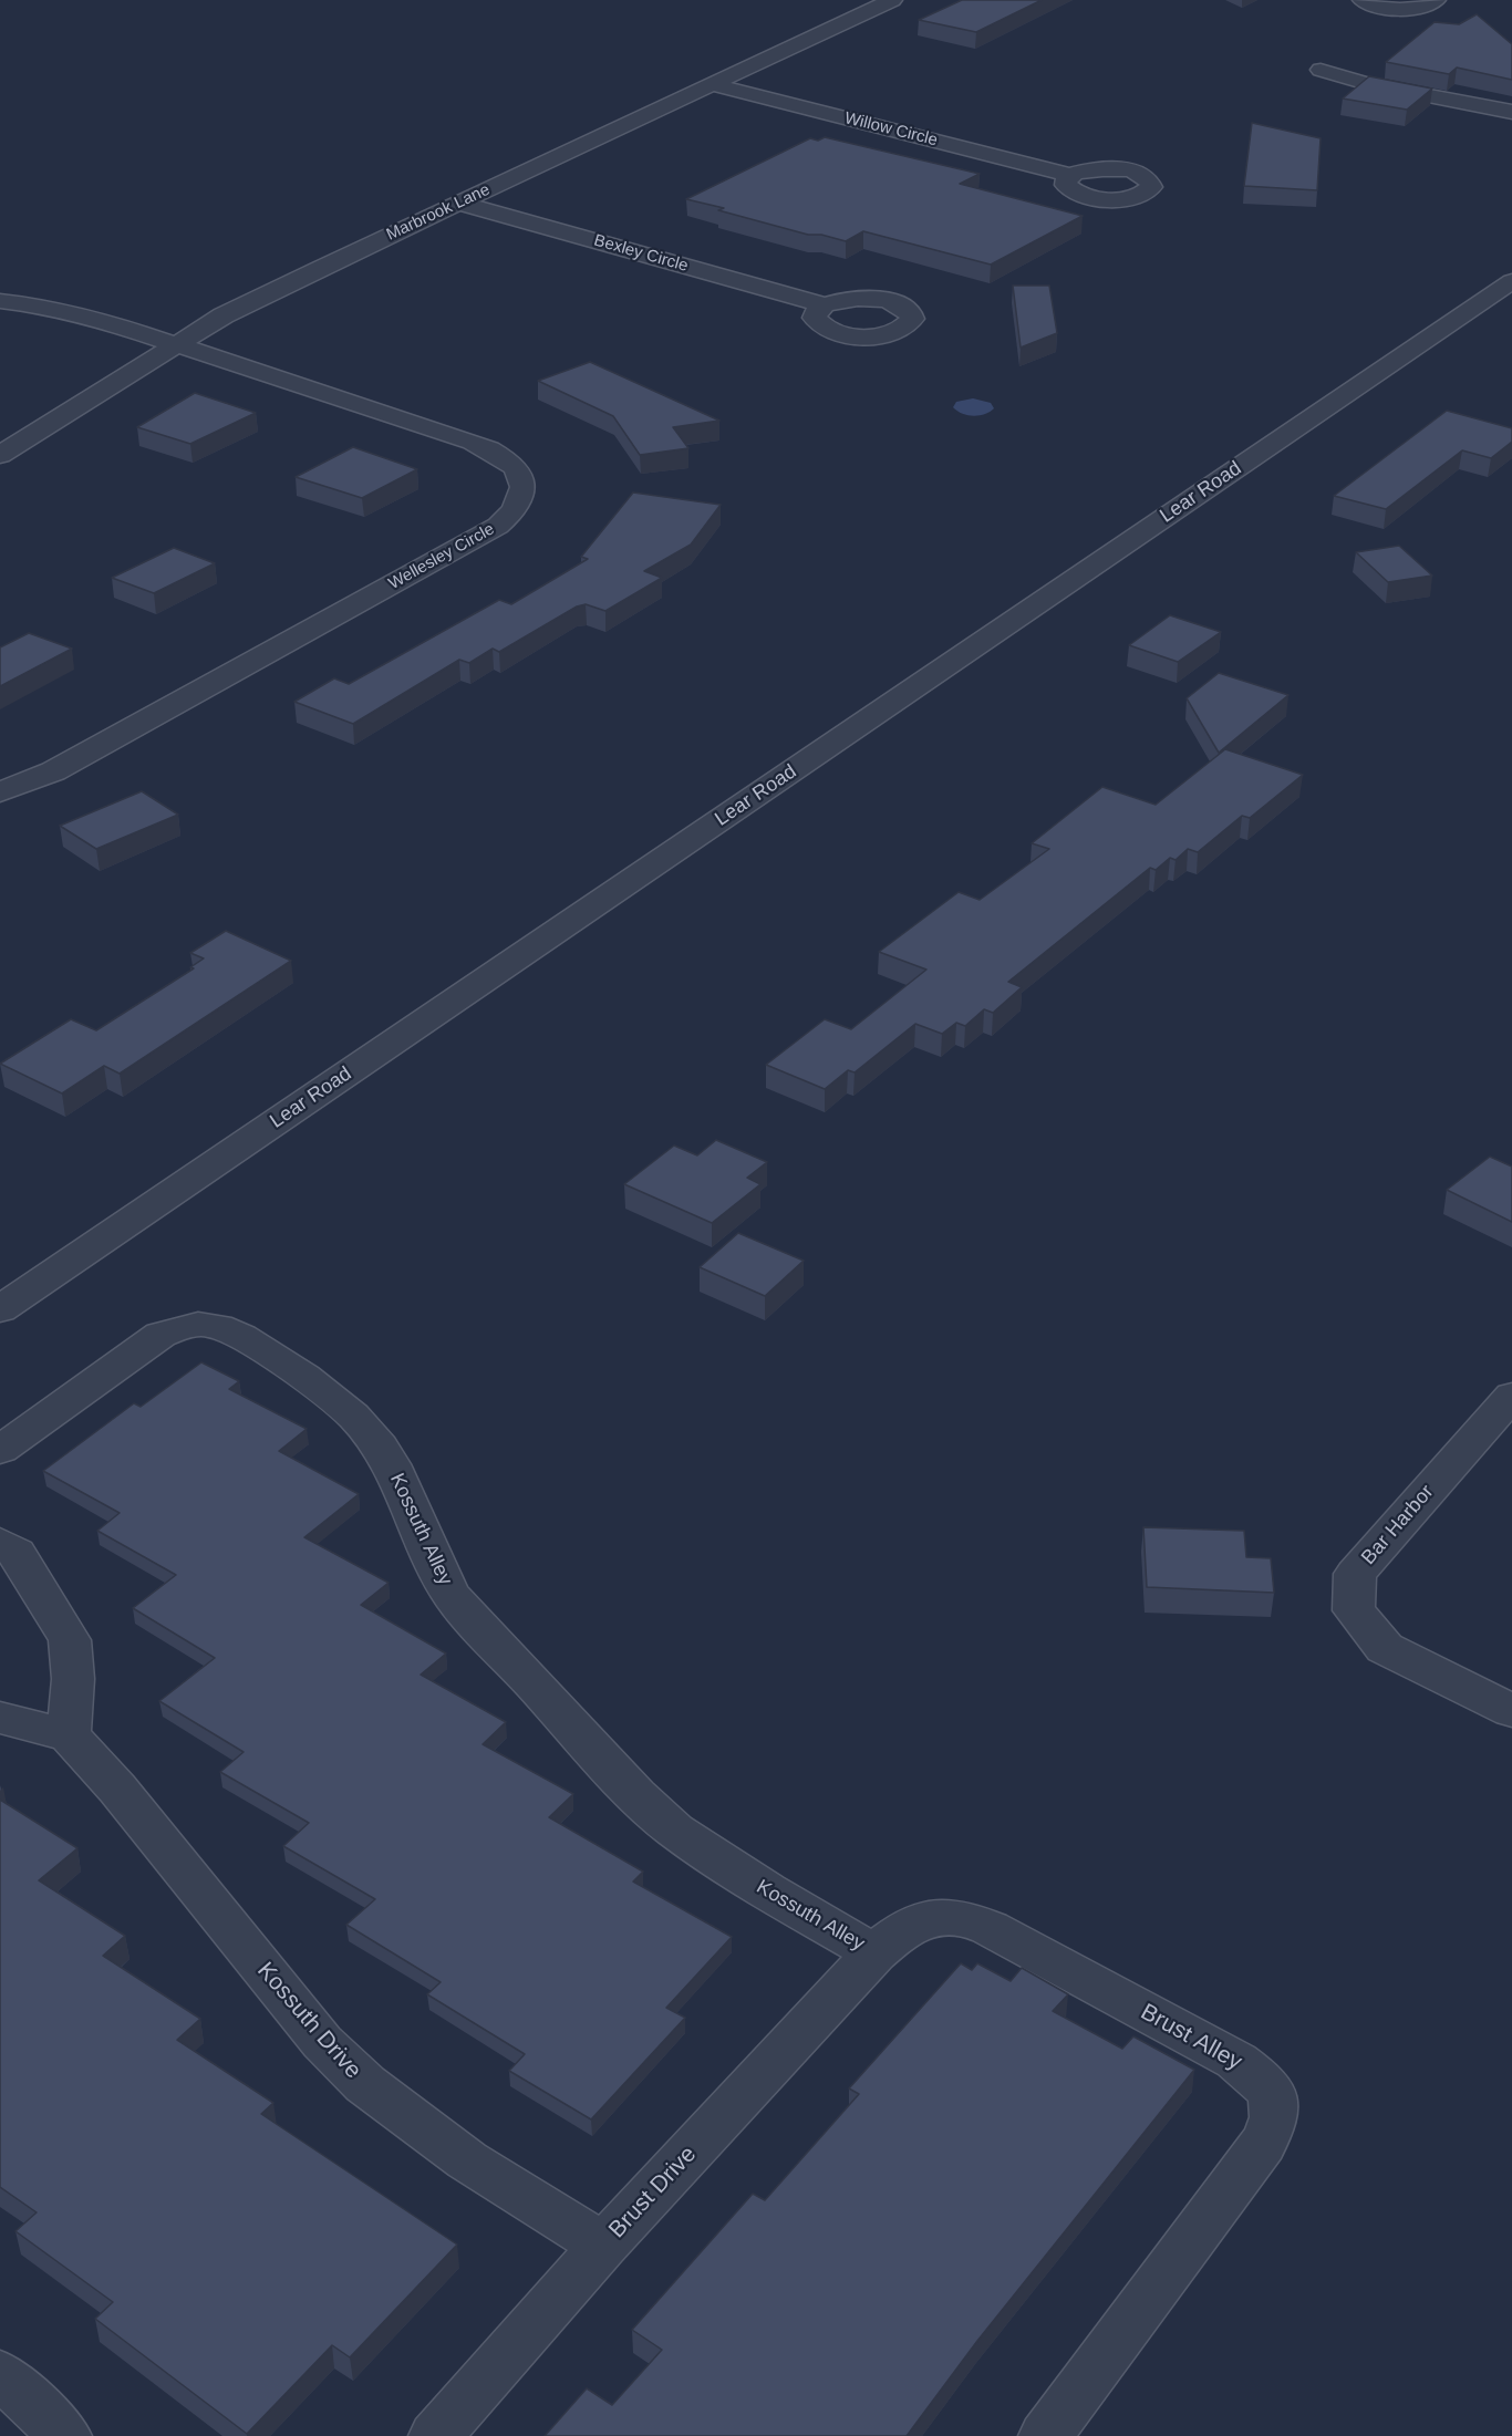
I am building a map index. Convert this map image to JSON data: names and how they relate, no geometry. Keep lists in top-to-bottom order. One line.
{"streets":{"street":["Willow Circle","Marbrook Lane","Bexley Circle","Lear Road","Wellesley Circle","Bar Harbor","Kossuth Alley","Kossuth Drive","Brust Alley","Brust Drive"]},"crossings":[["Willow Circle","Marbrook Lane"],["Marbrook Lane","Bexley Circle"],["Marbrook Lane","Wellesley Circle"],["Kossuth Alley","Brust Alley"],["Kossuth Alley","Brust Drive"],["Kossuth Drive","Brust Drive"],["Brust Alley","Brust Drive"]]}
